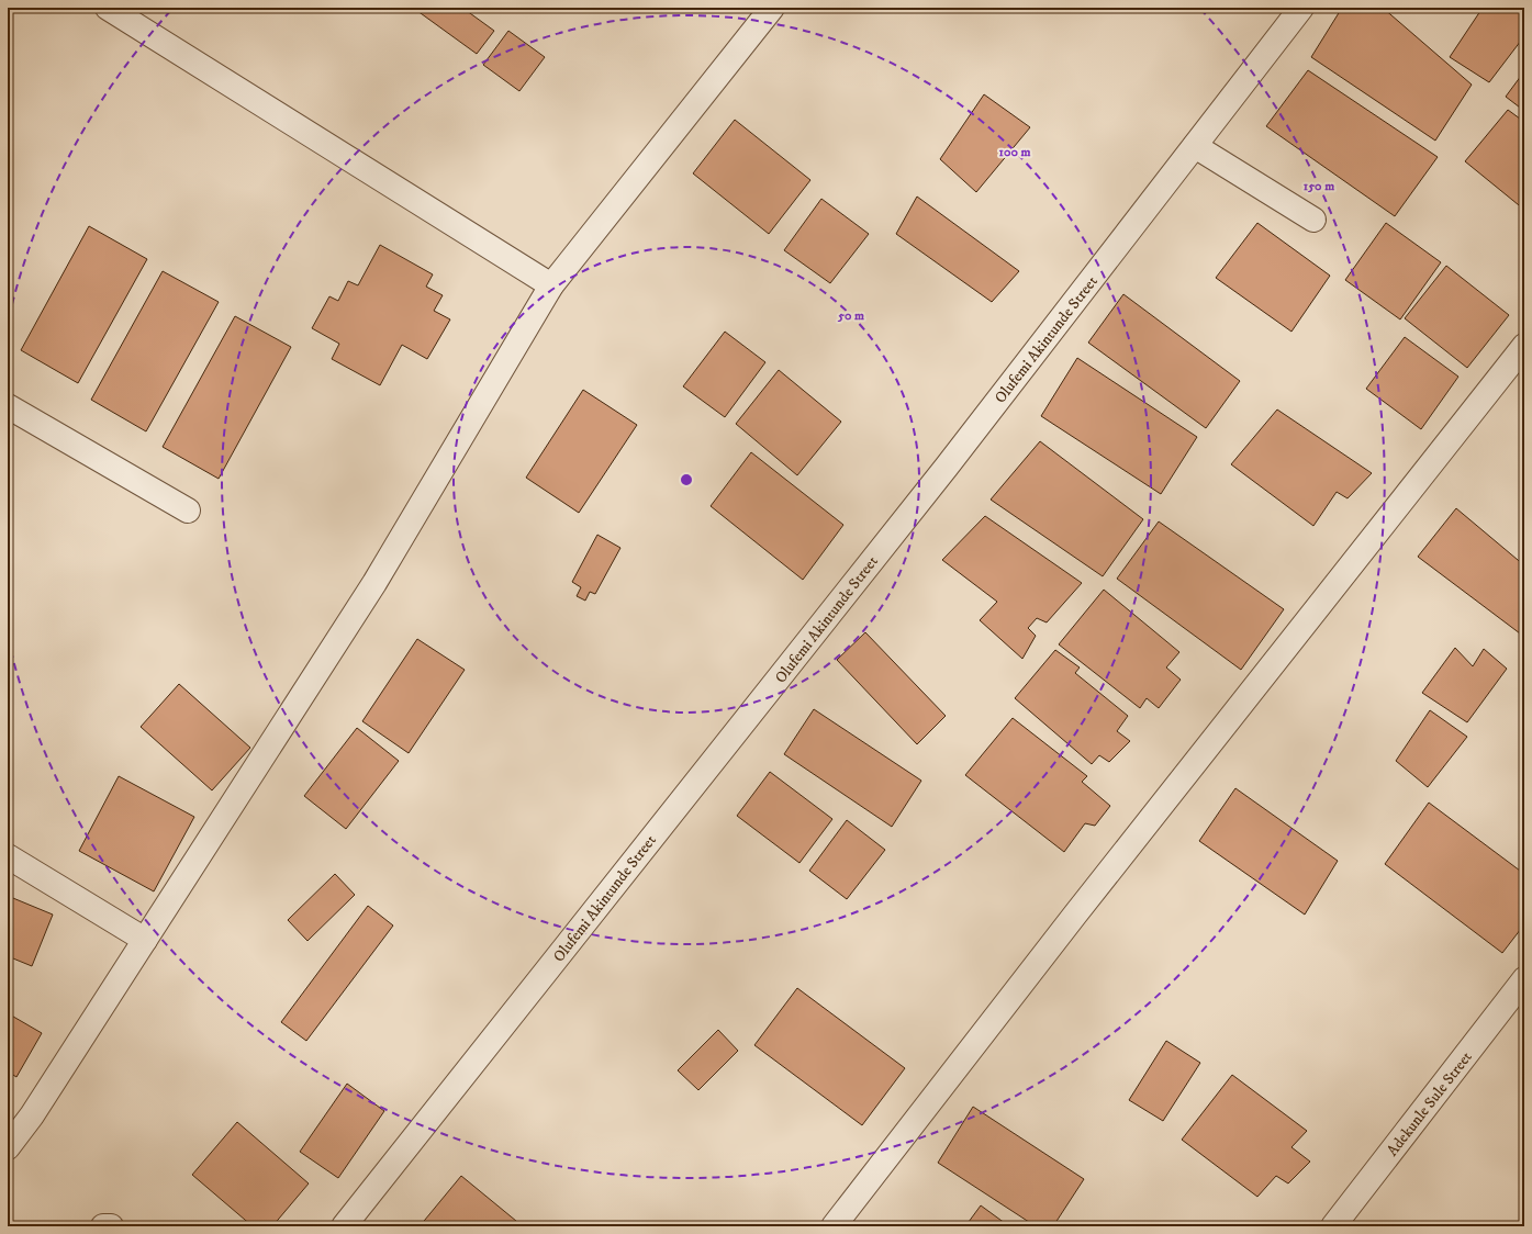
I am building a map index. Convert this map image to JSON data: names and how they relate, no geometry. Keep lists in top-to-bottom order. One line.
{"streets":{"street":["Olufemi Akintunde Street","Adekunle Sule Street"]},"rings":["100 m","150 m","50 m"]}
